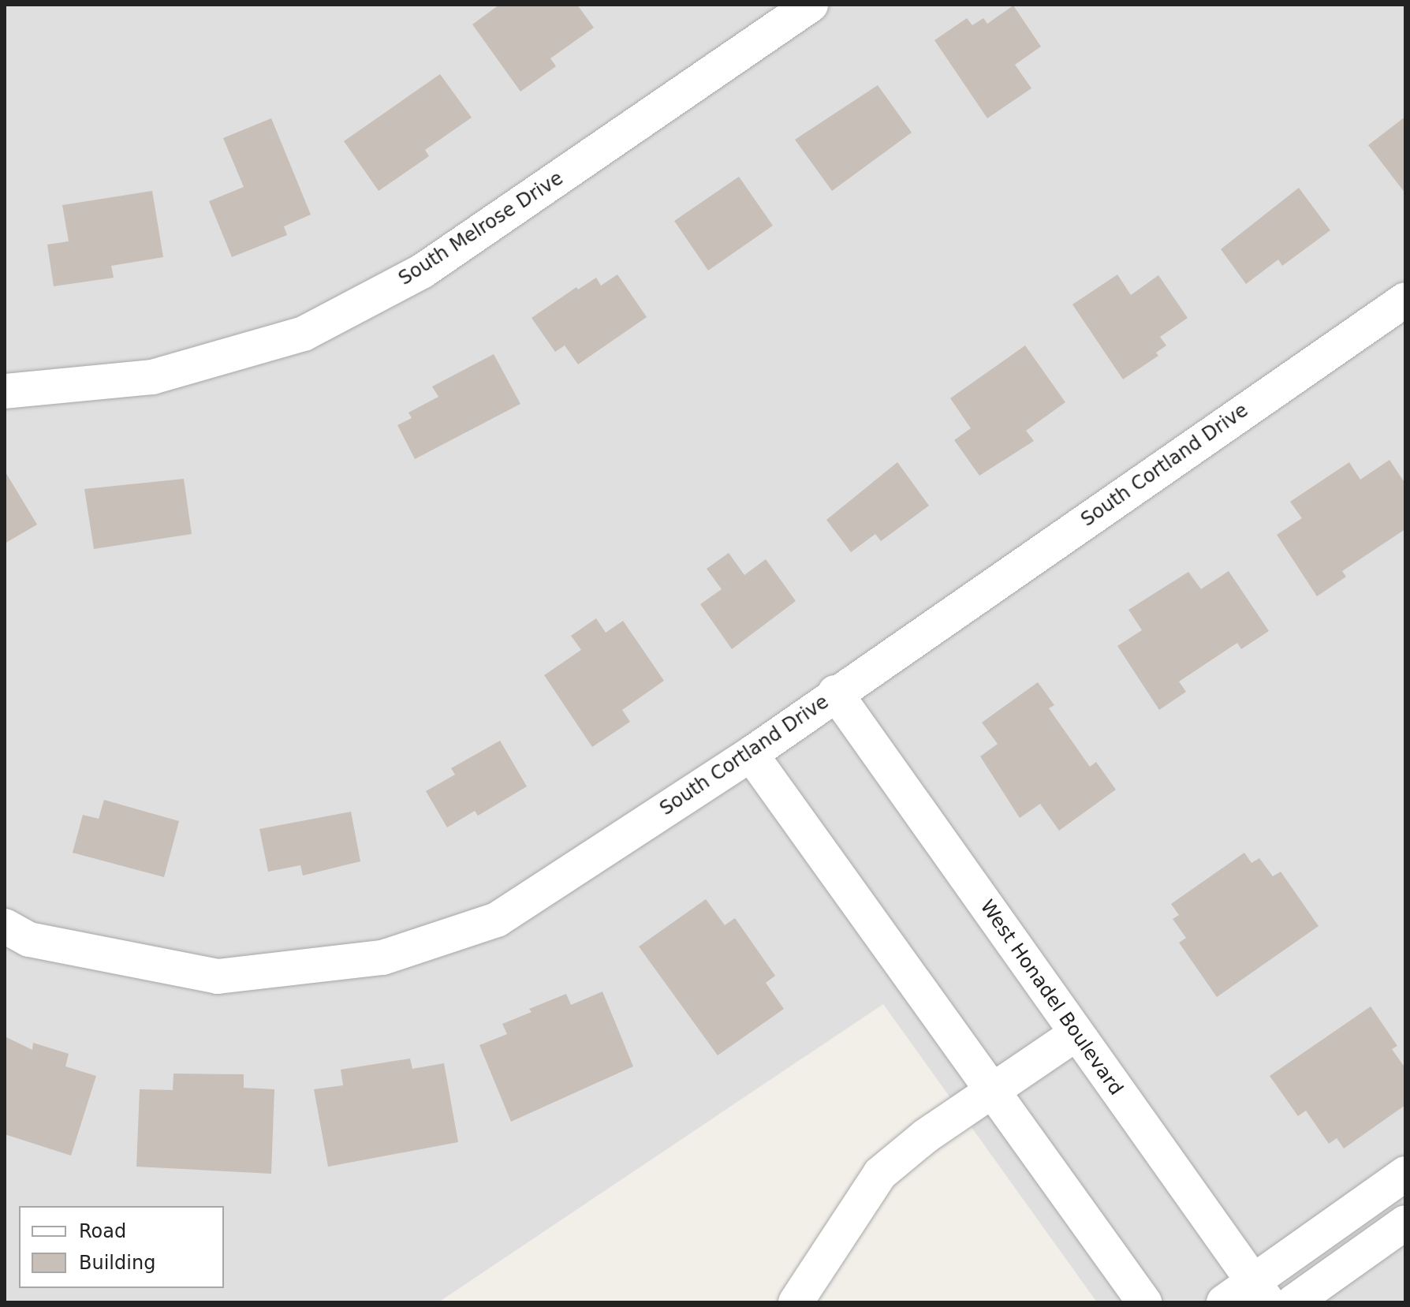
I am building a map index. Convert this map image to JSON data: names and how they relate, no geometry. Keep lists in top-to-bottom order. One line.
{"streets":{"street":["South Melrose Drive","South Cortland Drive","West Honadel Boulevard"]},"crossings":[["South Cortland Drive","West Honadel Boulevard"]],"legend":["Road","Building"]}
